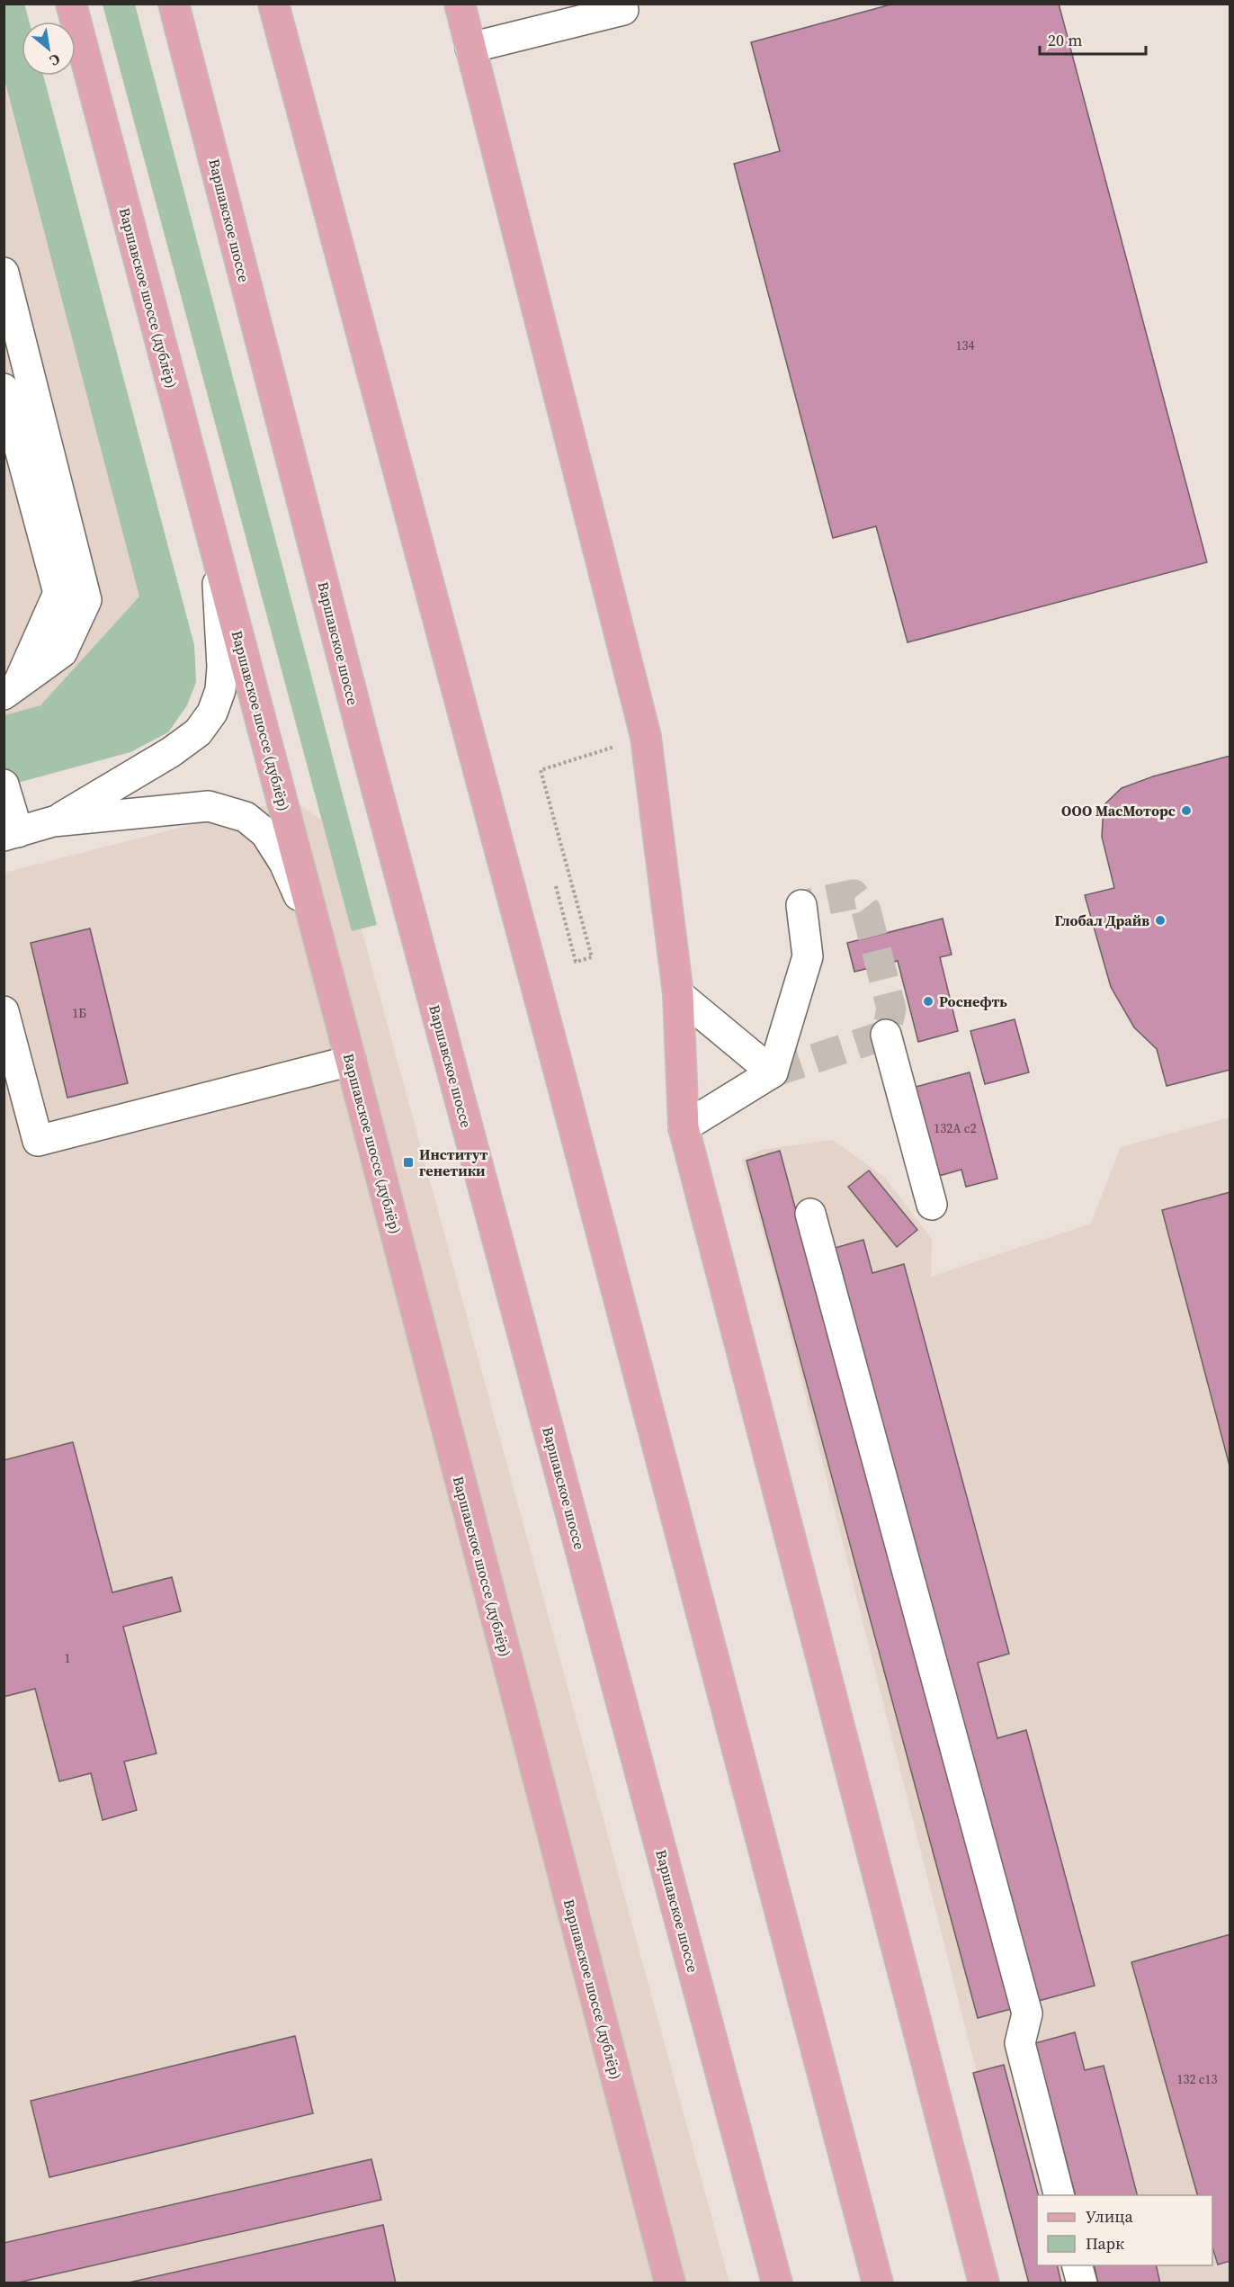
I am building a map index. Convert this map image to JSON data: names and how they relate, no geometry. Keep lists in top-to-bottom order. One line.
{"streets":{"main road":["Варшавское шоссе","Варшавское шоссе (дублёр)"]},"places":{"other":["ООО МасМоторс","Глобал Драйв","Роснефть"],"transit":["Институт генетики"]},"house_numbers":["134","1Б","132А с2","1","132 с13"],"legend":["Улица","Парк"],"scale_bar":"20 m","north":"bottom right"}
